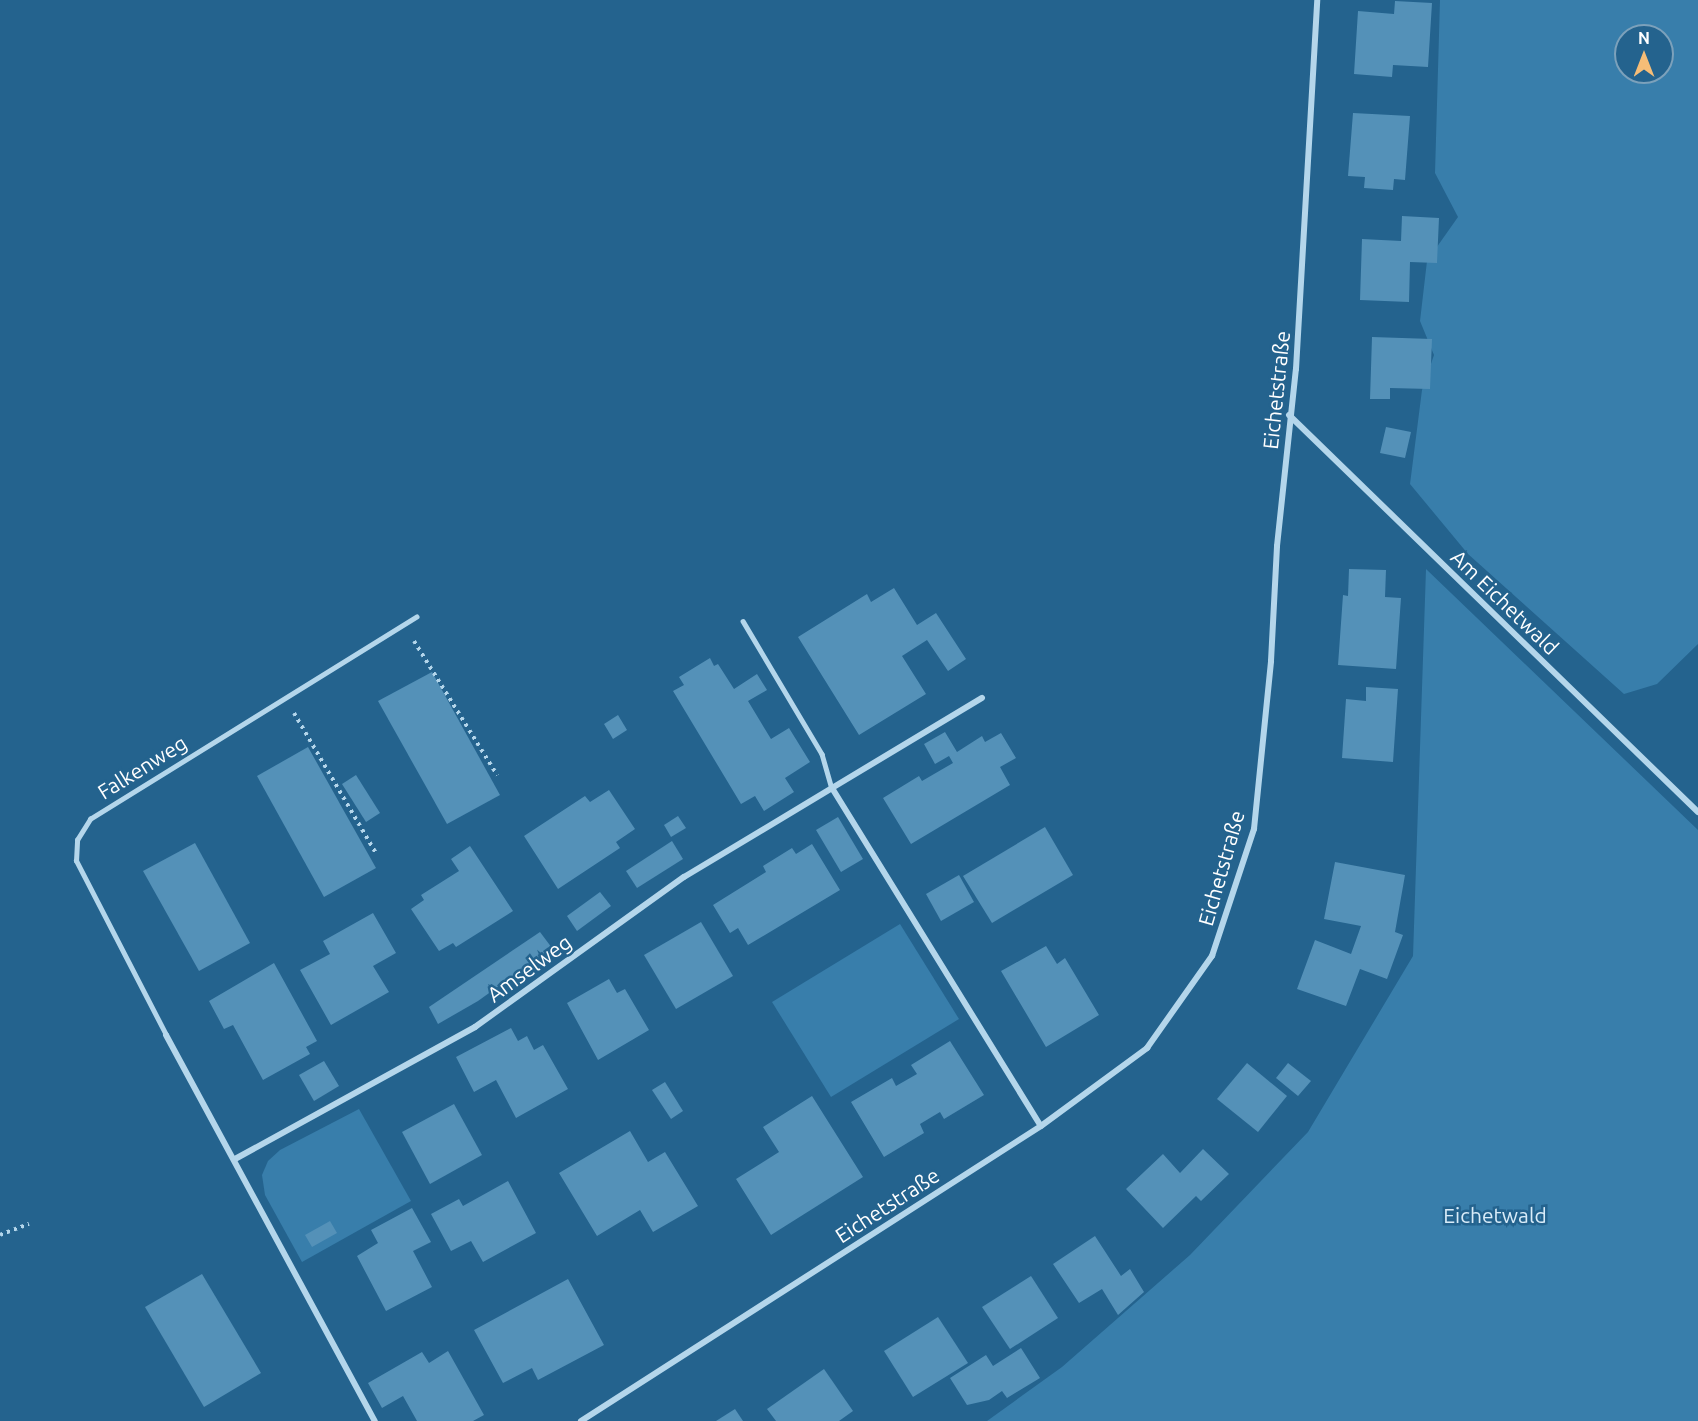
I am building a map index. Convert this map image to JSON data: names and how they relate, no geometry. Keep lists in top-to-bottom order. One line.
{"streets":{"street":["Eichetstraße","Am Eichetwald","Amselweg"],"lane":["Falkenweg"]},"crossings":[["Eichetstraße","Am Eichetwald"]],"parks":["Eichetwald"],"north":"top"}
